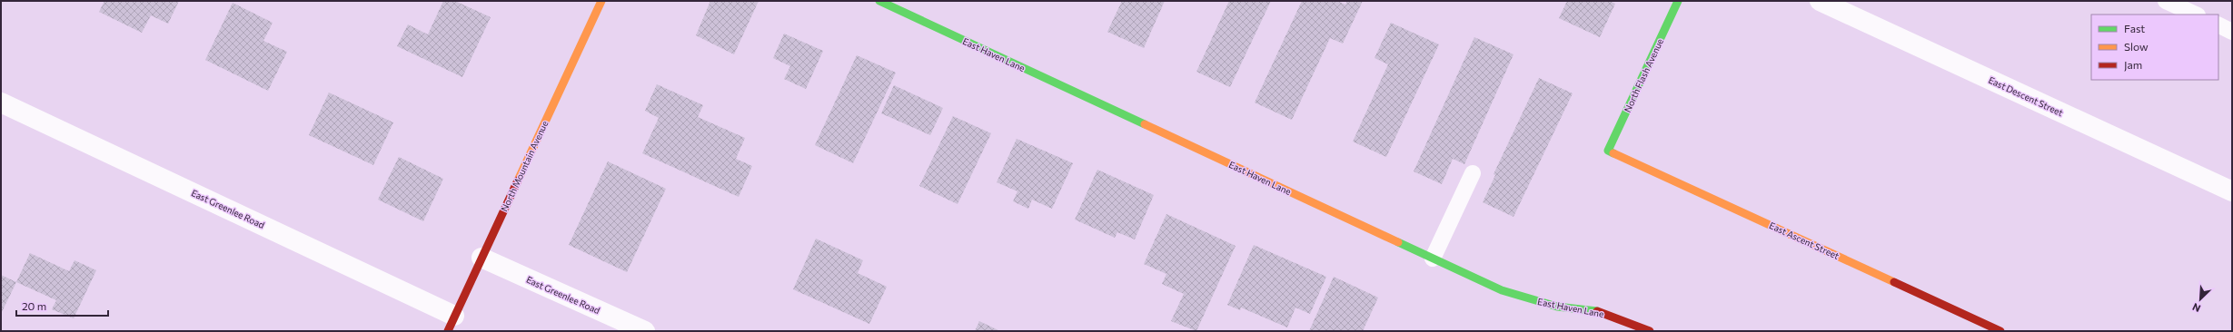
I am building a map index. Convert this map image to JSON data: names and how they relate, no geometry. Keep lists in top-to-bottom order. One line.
{"streets":{"street":["East Haven Lane","North Flash Avenue","East Descent Street","North Mountain Avenue","East Greenlee Road","East Ascent Street"]},"crossings":[["North Flash Avenue","East Ascent Street"],["North Mountain Avenue","East Greenlee Road"]],"legend":["Fast","Slow","Jam"],"scale_bar":"20 m","north":"bottom left"}
